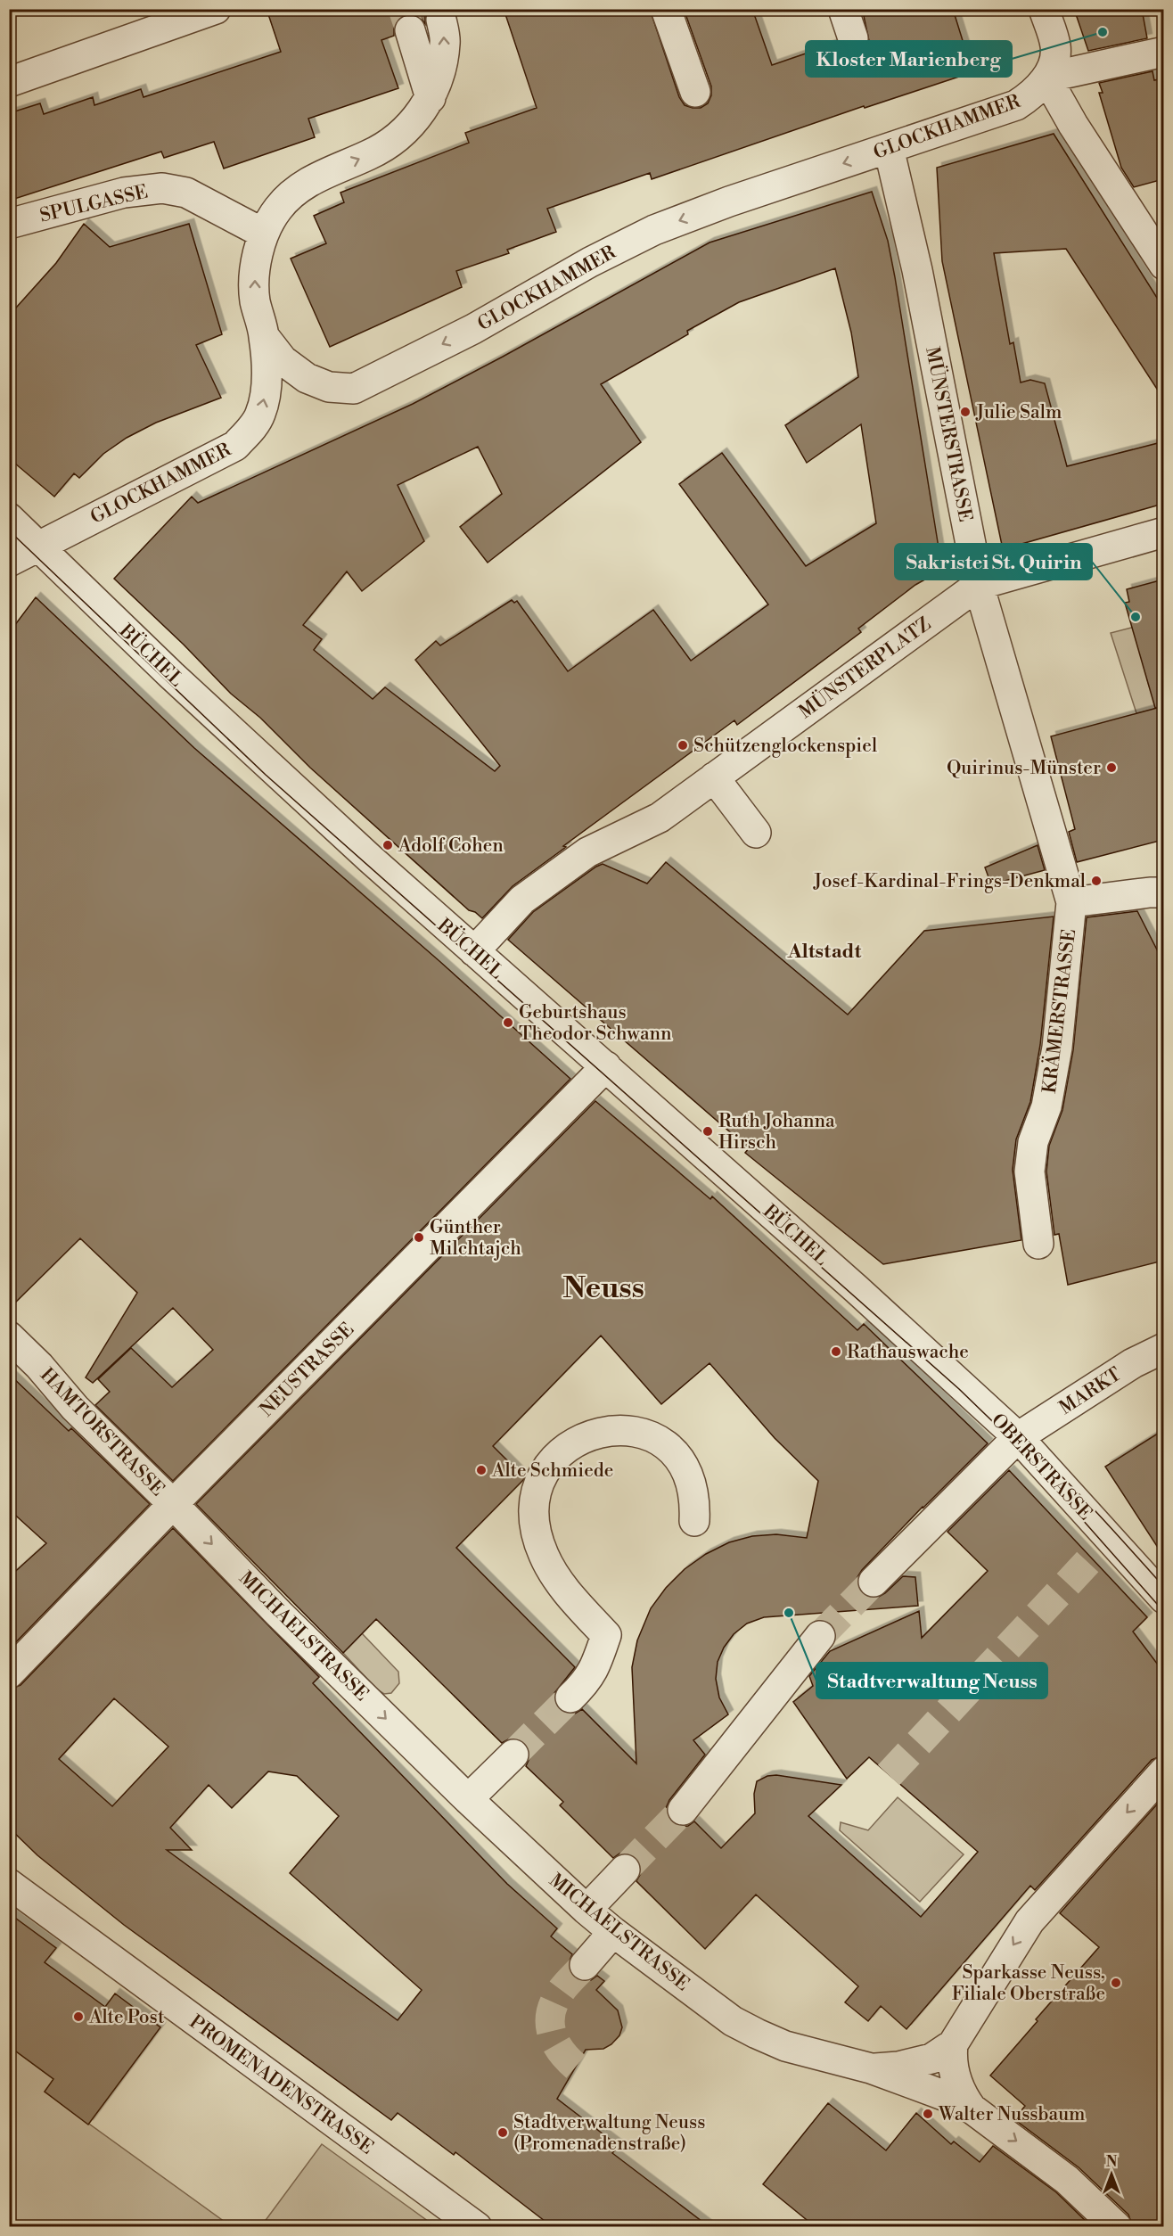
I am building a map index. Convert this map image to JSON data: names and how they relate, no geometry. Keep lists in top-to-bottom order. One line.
{"streets":{"street":["GLOCKHAMMER","SPULGASSE","MÜNSTERSTRASSE","BÜCHEL","MÜNSTERPLATZ","KRÄMERSTRASSE","NEUSTRASSE","MARKT","HAMTORSTRASSE","OBERSTRASSE","MICHAELSTRASSE","PROMENADENSTRASSE"]},"crossings":[["GLOCKHAMMER","MÜNSTERSTRASSE"],["GLOCKHAMMER","BÜCHEL"],["MÜNSTERSTRASSE","MÜNSTERPLATZ"],["MÜNSTERSTRASSE","KRÄMERSTRASSE"],["BÜCHEL","MÜNSTERPLATZ"],["BÜCHEL","NEUSTRASSE"],["BÜCHEL","OBERSTRASSE"],["NEUSTRASSE","HAMTORSTRASSE"],["NEUSTRASSE","MICHAELSTRASSE"],["MARKT","OBERSTRASSE"],["HAMTORSTRASSE","MICHAELSTRASSE"]],"one_way":["MICHAELSTRASSE"],"districts":["Altstadt","Neuss"],"places":["Kloster Marienberg","Julie Salm","Sakristei St. Quirin","Schützenglockenspiel","Quirinus-Münster","Adolf Cohen","Josef-Kardinal-Frings-Denkmal","Geburtshaus Theodor Schwann","Ruth Johanna Hirsch","Günther Milchtajch","Rathauswache","Alte Schmiede","Stadtverwaltung Neuss","Sparkasse Neuss, Filiale Oberstraße","Alte Post","Walter Nussbaum","Stadtverwaltung Neuss (Promenadenstraße)"],"north":"top"}
